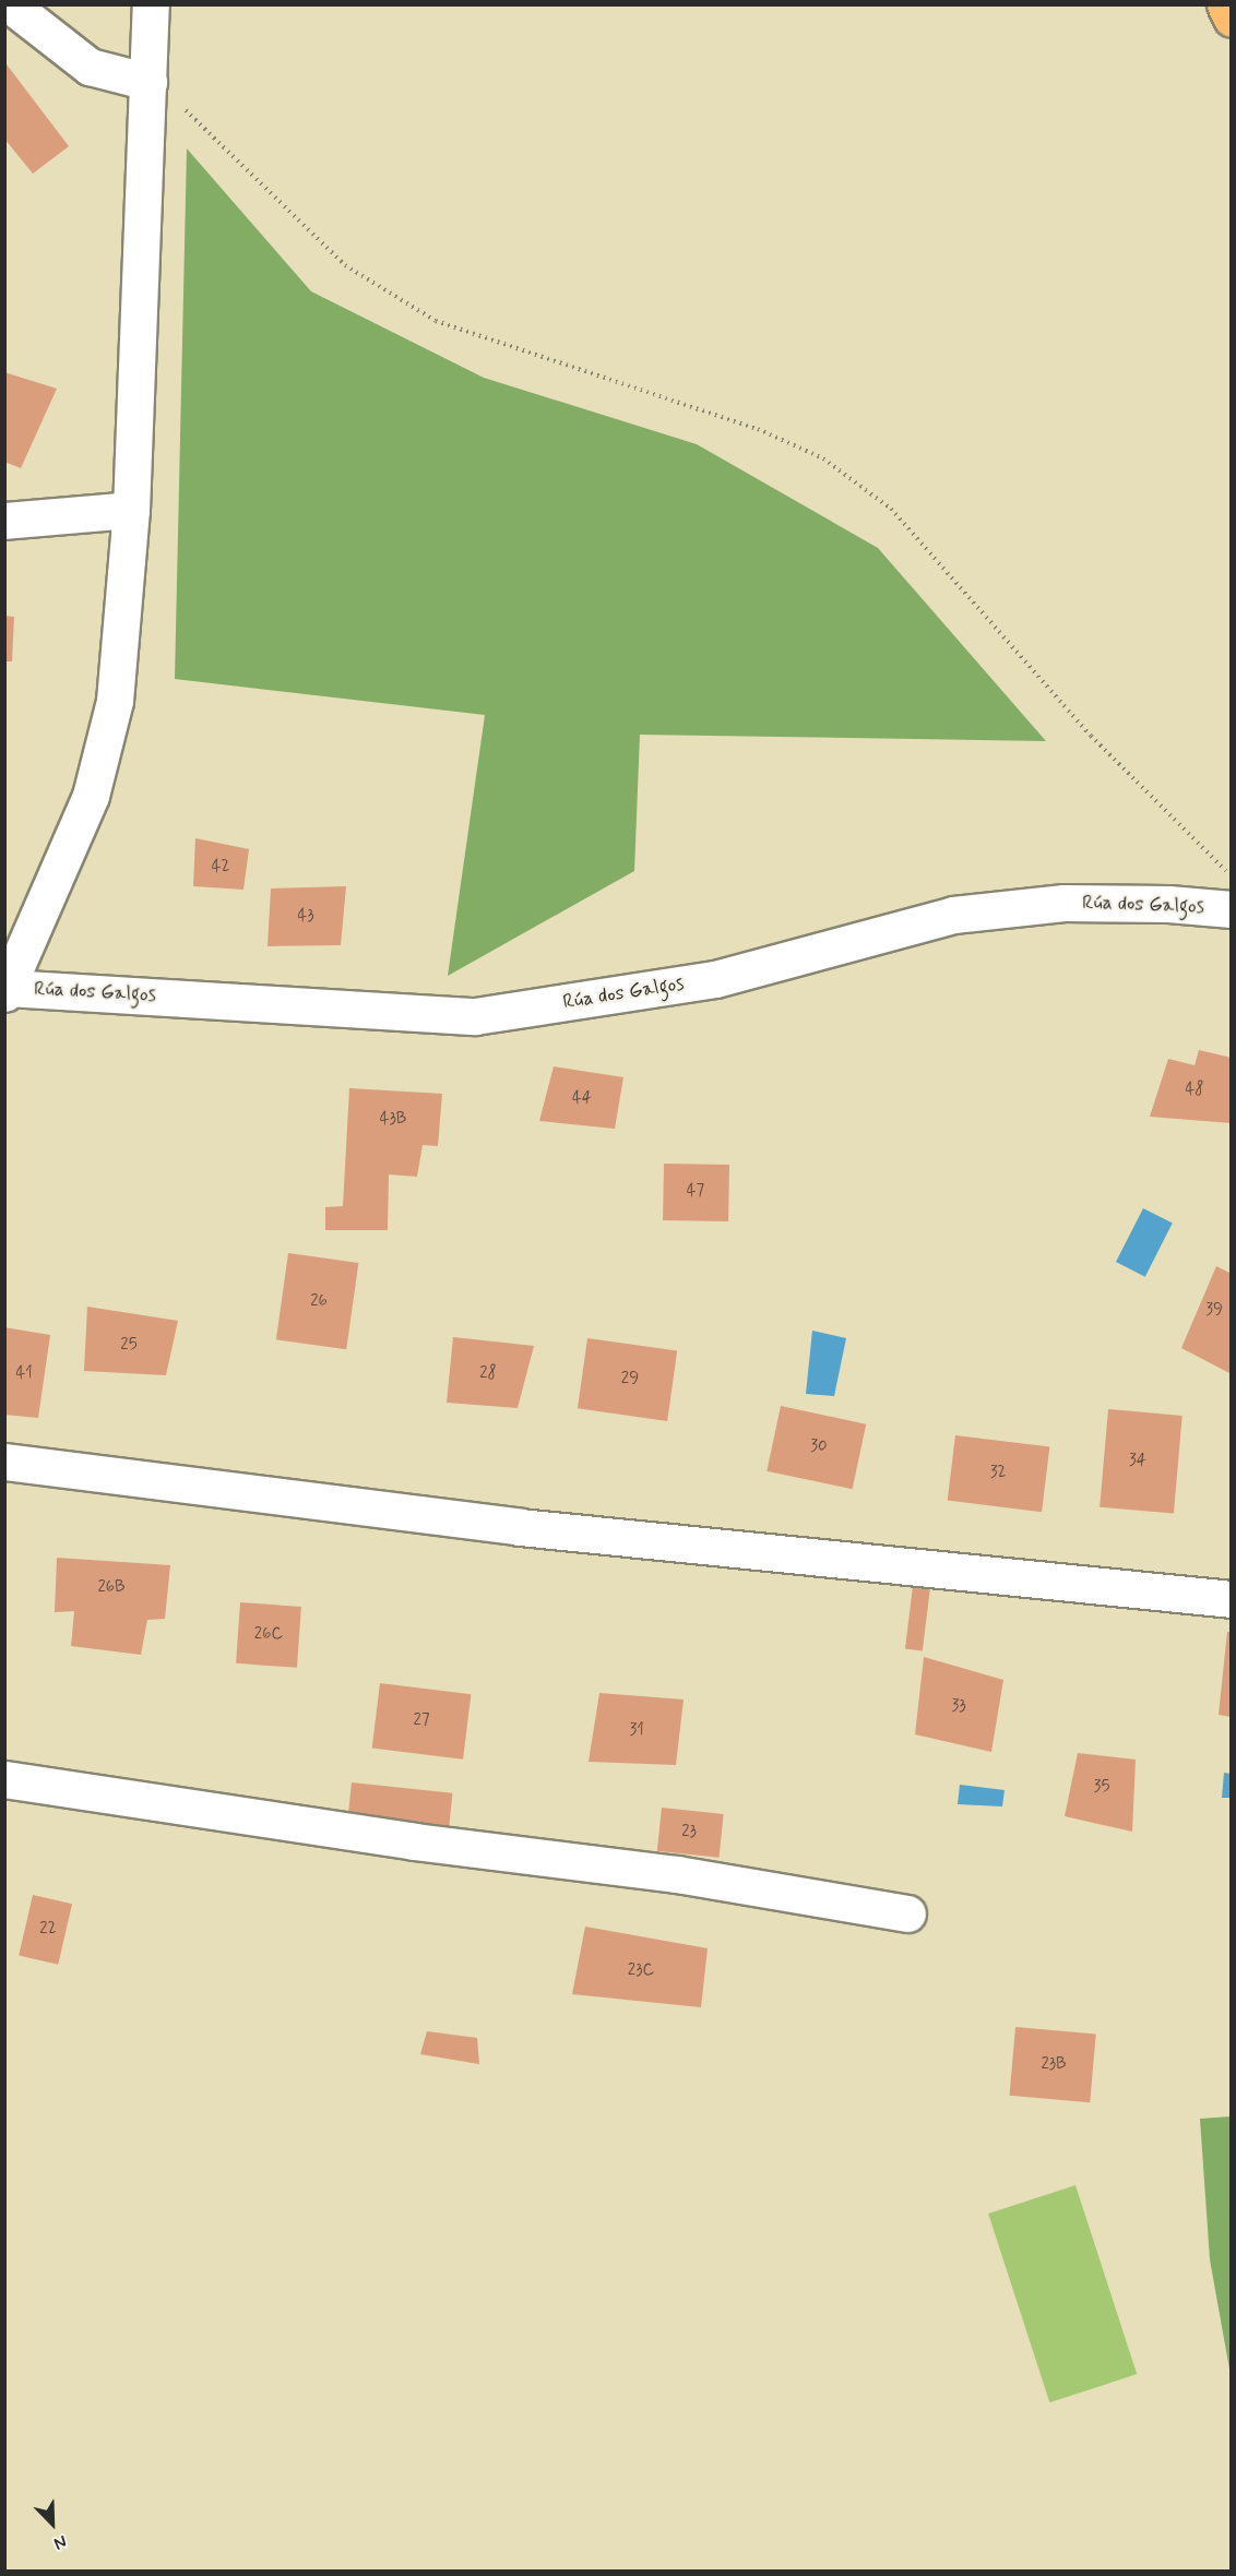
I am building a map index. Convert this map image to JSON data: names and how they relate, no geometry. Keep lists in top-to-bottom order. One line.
{"streets":{"street":["Rúa dos Galgos"]},"house_numbers":["42","43","48","44","43B","47","26","39","25","41","28","29","30","34","32","26B","26C","33","27","31","35","23","22","23C","23B"],"north":"bottom right"}
